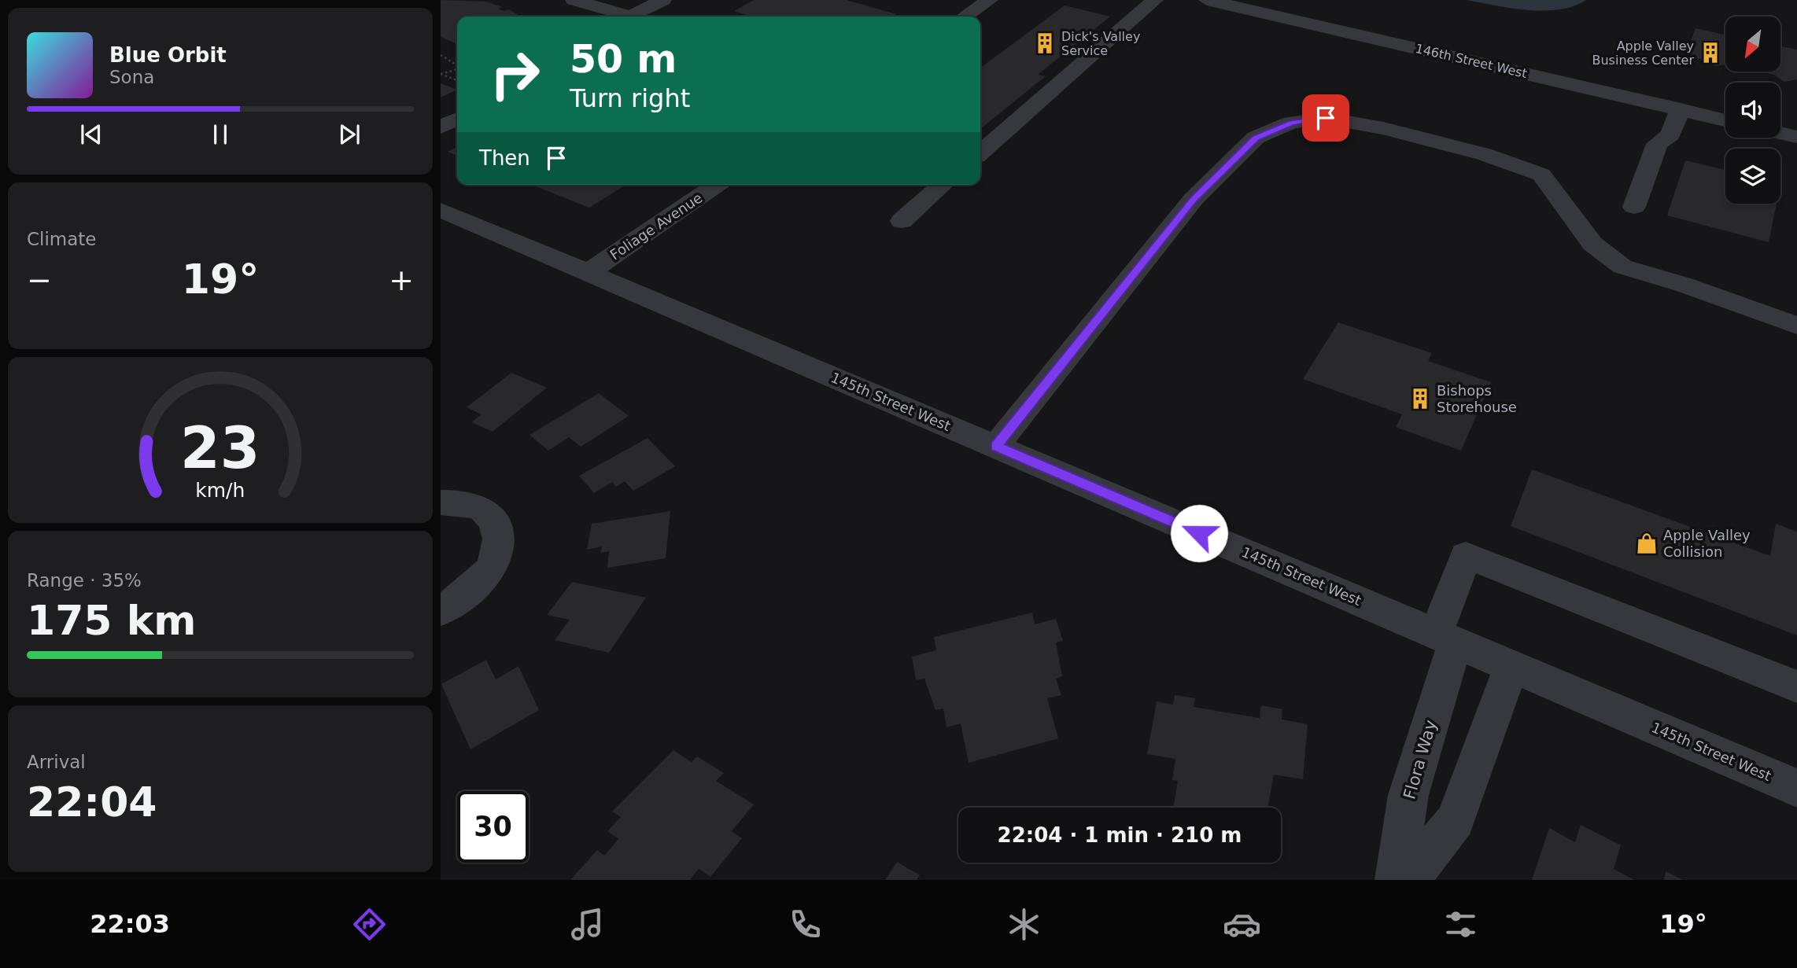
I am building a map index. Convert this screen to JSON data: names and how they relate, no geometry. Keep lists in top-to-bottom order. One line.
{"streets":{"street":["146th Street West","Foliage Avenue","145th Street West","Flora Way"]},"crossings":[["Foliage Avenue","145th Street West"],["145th Street West","Flora Way"]],"places":{"building":["Dick's Valley Service","Apple Valley Business Center","Bishops Storehouse"],"shop":["Apple Valley Collision"]},"north":"bottom left","page":{"turn":["50 m","Turn right"],"song":["Blue Orbit","Sona"],"then":"Then","tile":["Climate",["Range · 35%","175 km"],["Arrival","22:04"]],"heat":["−","19°","+"],"limit":"30","trip":"22:04 · 1 min · 210 m","tabs":["22:03","19°"],"gauge":["23","km/h"]}}
